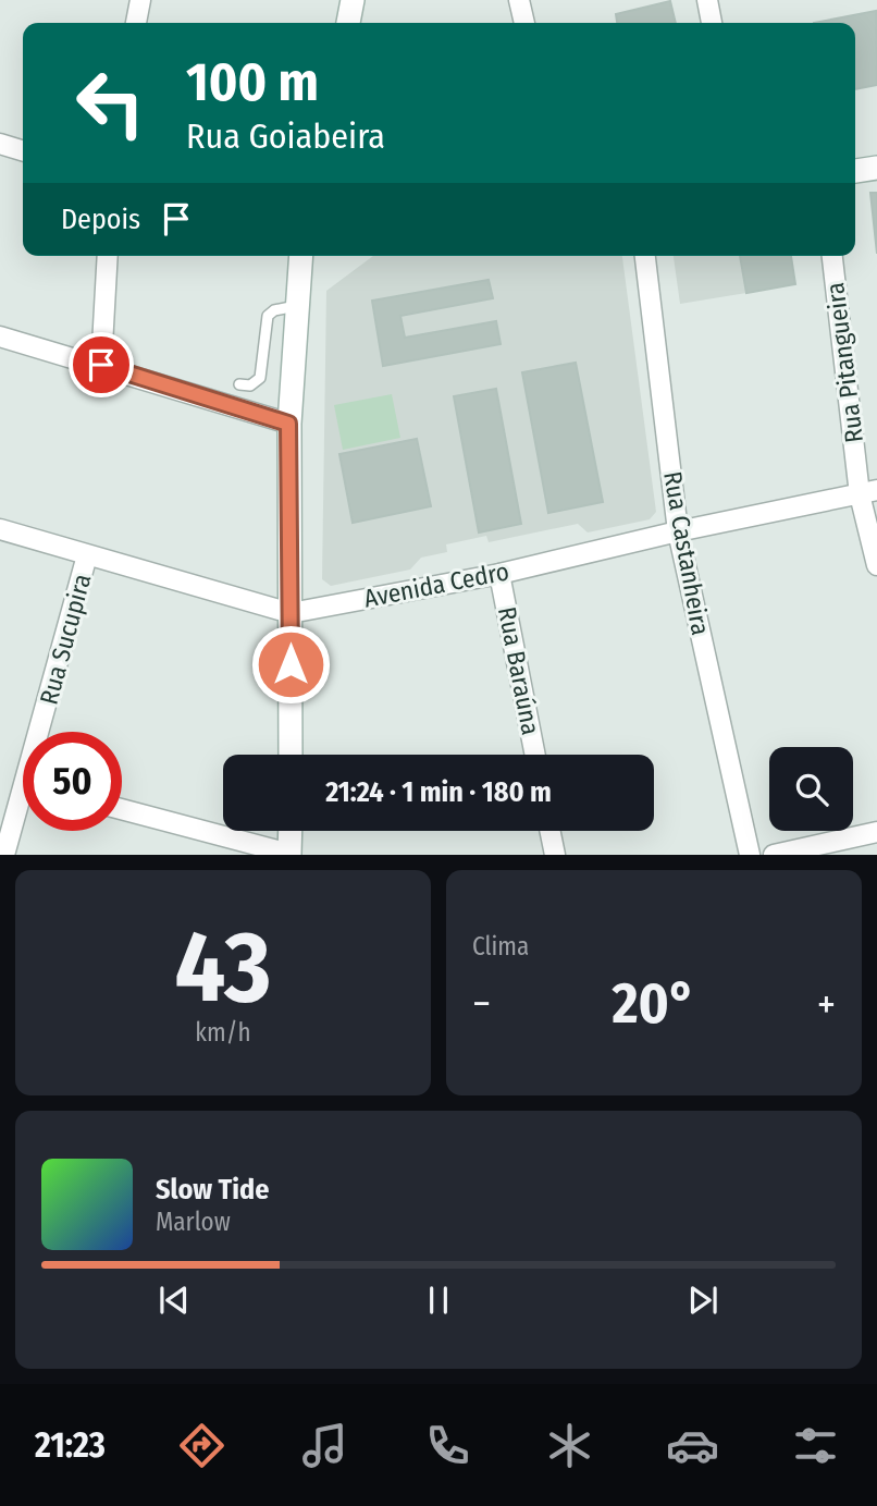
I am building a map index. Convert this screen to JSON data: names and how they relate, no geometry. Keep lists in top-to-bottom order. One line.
{"streets":{"street":["Rua Pitangueira","Rua Castanheira","Avenida Cedro","Rua Sucupira","Rua Baraúna"]},"crossings":[["Rua Pitangueira","Avenida Cedro"],["Rua Castanheira","Avenida Cedro"],["Avenida Cedro","Rua Sucupira"],["Avenida Cedro","Rua Baraúna"]],"page":{"turn":["100 m","Rua Goiabeira"],"then":"Depois","limit":"50","trip":"21:24 · 1 min · 180 m","tile":[["43","km/h"],"Clima"],"heat":["−","20°","+"],"song":["Slow Tide","Marlow"],"tabs":"21:23"}}
